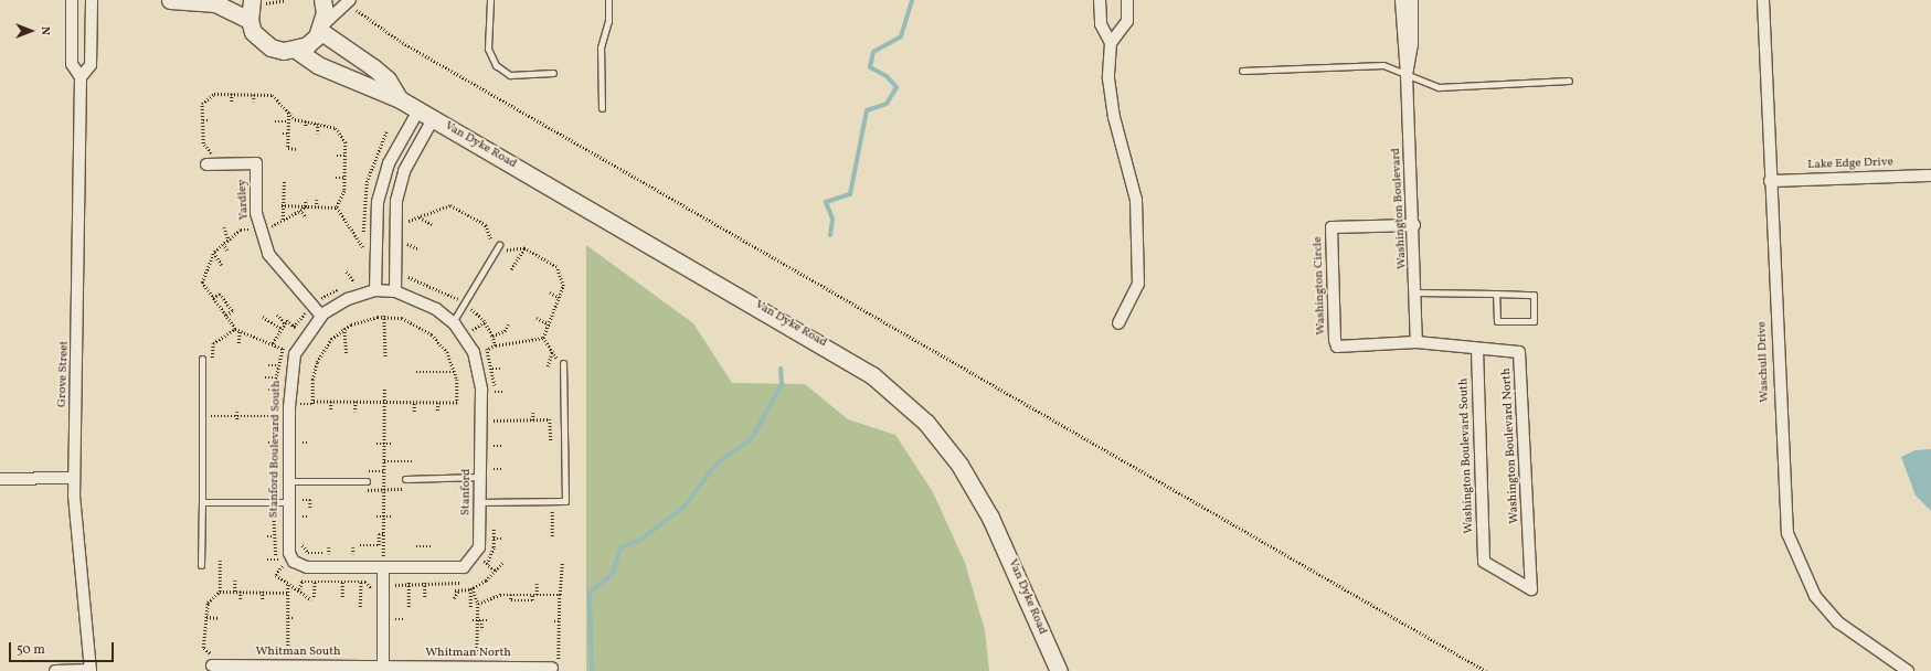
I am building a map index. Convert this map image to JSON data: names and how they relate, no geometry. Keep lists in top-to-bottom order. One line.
{"streets":{"street":["Van Dyke Road","Lake Edge Drive","Yardley","Washington Boulevard","Washington Circle","Waschull Drive","Grove Street","Washington Boulevard North","Stanford Boulevard South","Washington Boulevard South","Stanford","Whitman South","Whitman North"]},"crossings":[["Lake Edge Drive","Waschull Drive"],["Yardley","Stanford Boulevard South"],["Washington Boulevard","Washington Circle"],["Washington Boulevard","Washington Boulevard North"],["Washington Circle","Washington Boulevard North"],["Washington Boulevard North","Washington Boulevard South"],["Stanford Boulevard South","Stanford"],["Whitman South","Whitman North"]],"scale_bar":"50 m","north":"right"}
